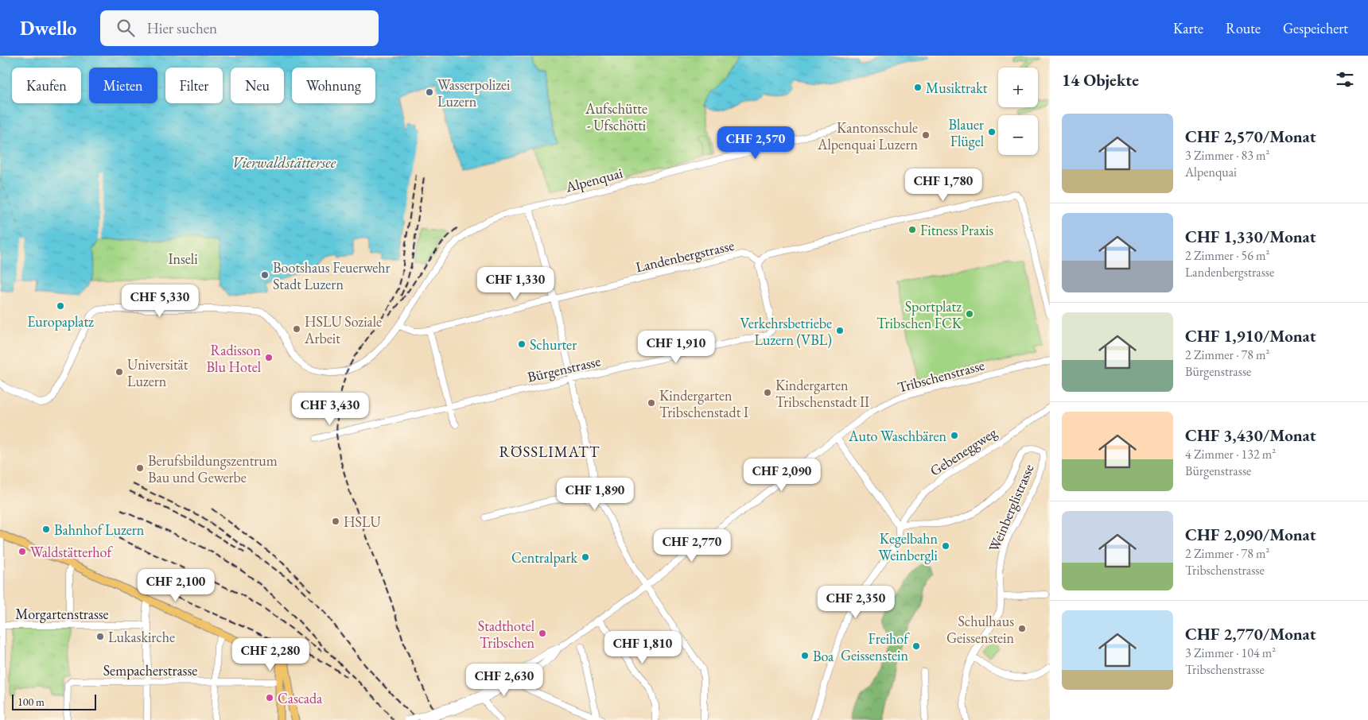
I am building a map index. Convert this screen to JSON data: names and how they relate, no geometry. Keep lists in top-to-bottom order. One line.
{"streets":{"street":["Alpenquai","Landenbergstrasse","Bürgenstrasse","Tribschenstrasse","Gebeneggweg","Weinberglistrasse","Morgartenstrasse","Sempacherstrasse"]},"crossings":[["Alpenquai","Landenbergstrasse"],["Landenbergstrasse","Bürgenstrasse"],["Gebeneggweg","Weinberglistrasse"]],"districts":["RÖSSLIMATT"],"water":["Vierwaldstättersee"],"parks":["Aufschütte - Ufschötti","Inseli"],"places":["Musiktrakt","Wasserpolizei Luzern","Blauer Flügel","Kantonsschule Alpenquai Luzern","Fitness Praxis","Bootshaus Feuerwehr Stadt Luzern","Europaplatz","Sportplatz Tribschen FCK","HSLU Soziale Arbeit","Verkehrsbetriebe Luzern (VBL)","Schurter","Radisson Blu Hotel","Universität Luzern","Kindergarten Tribschenstadt II","Kindergarten Tribschenstadt I","Auto Waschbären","Berufsbildungszentrum Bau und Gewerbe","HSLU","Bahnhof Luzern","Kegelbahn Weinbergli","Waldstätterhof","Centralpark","Schulhaus Geissenstein","Stadthotel Tribschen","Lukaskirche","Freihof Geissenstein","Boa","Cascada"],"scale_bar":"100 m","page":{"header":"Dwello","search":"Hier suchen","nav":["Karte","Route","Gespeichert"],"heading":"14 Objekte","map_buttons":["+","−"],"chip":["Kaufen","Mieten","Filter","Neu","Wohnung"],"list":[{"name":"CHF 2,570/Monat","note":"3 Zimmer · 83 m² · Alpenquai"},{"name":"CHF 1,330/Monat","note":"2 Zimmer · 56 m² · Landenbergstrasse"},{"name":"CHF 1,910/Monat","note":"2 Zimmer · 78 m² · Bürgenstrasse"},{"name":"CHF 3,430/Monat","note":"4 Zimmer · 132 m² · Bürgenstrasse"},{"name":"CHF 2,090/Monat","note":"2 Zimmer · 78 m² · Tribschenstrasse"},{"name":"CHF 2,770/Monat","note":"3 Zimmer · 104 m² · Tribschenstrasse"}],"price":["CHF 2,570","CHF 1,780","CHF 1,330","CHF 5,330","CHF 1,910","CHF 3,430","CHF 2,090","CHF 1,890","CHF 2,770","CHF 2,100","CHF 2,350","CHF 1,810","CHF 2,280","CHF 2,630"],"scale":"100 m"}}
